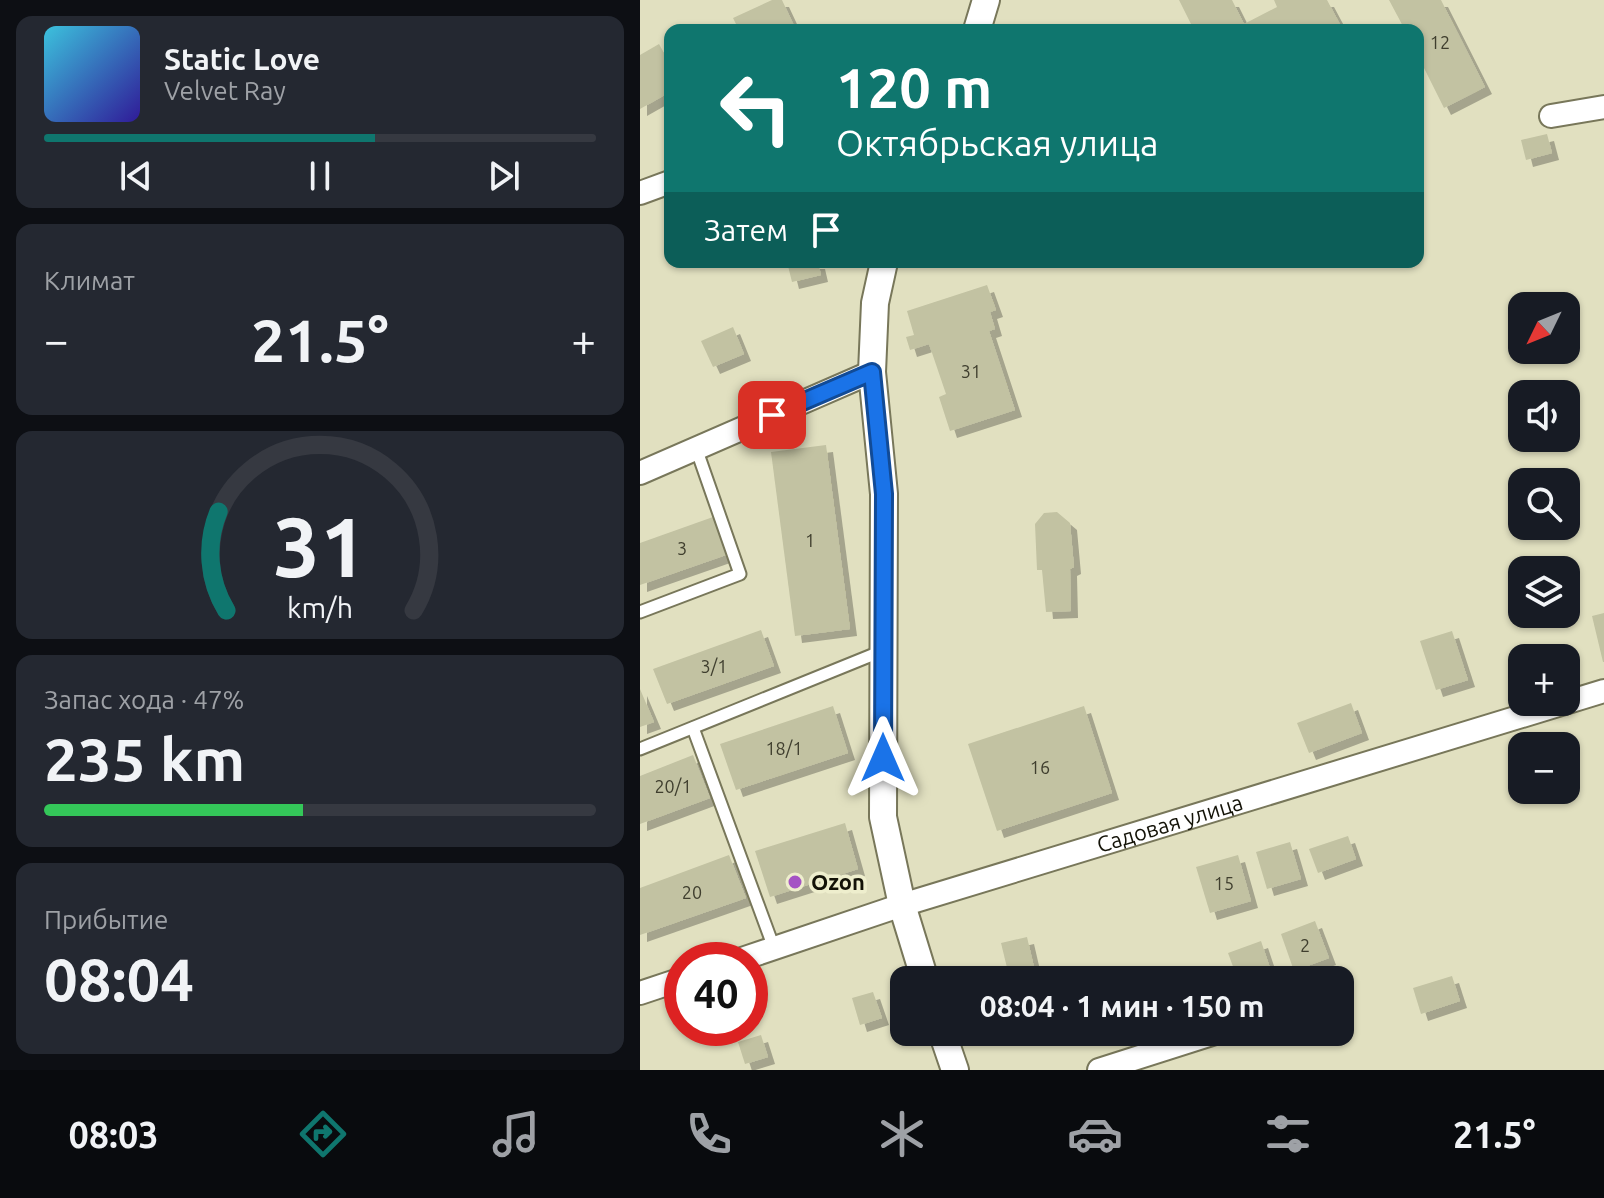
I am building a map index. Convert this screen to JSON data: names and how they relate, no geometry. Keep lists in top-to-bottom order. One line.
{"streets":{"street":["Садовая улица"]},"places":["Ozon"],"house_numbers":["12","31","1","3","3/1","18/1","16","20/1","15","20","2"],"north":"bottom left","page":{"turn":["120 m","Октябрьская улица"],"song":["Static Love","Velvet Ray"],"then":"Затем","tile":["Климат",["Запас хода · 47%","235 km"],["Прибытие","08:04"]],"map_buttons":["+","−"],"heat":["−","21.5°","+"],"limit":"40","trip":"08:04 · 1 мин · 150 m","tabs":["08:03","21.5°"],"gauge":["31","km/h"]}}
